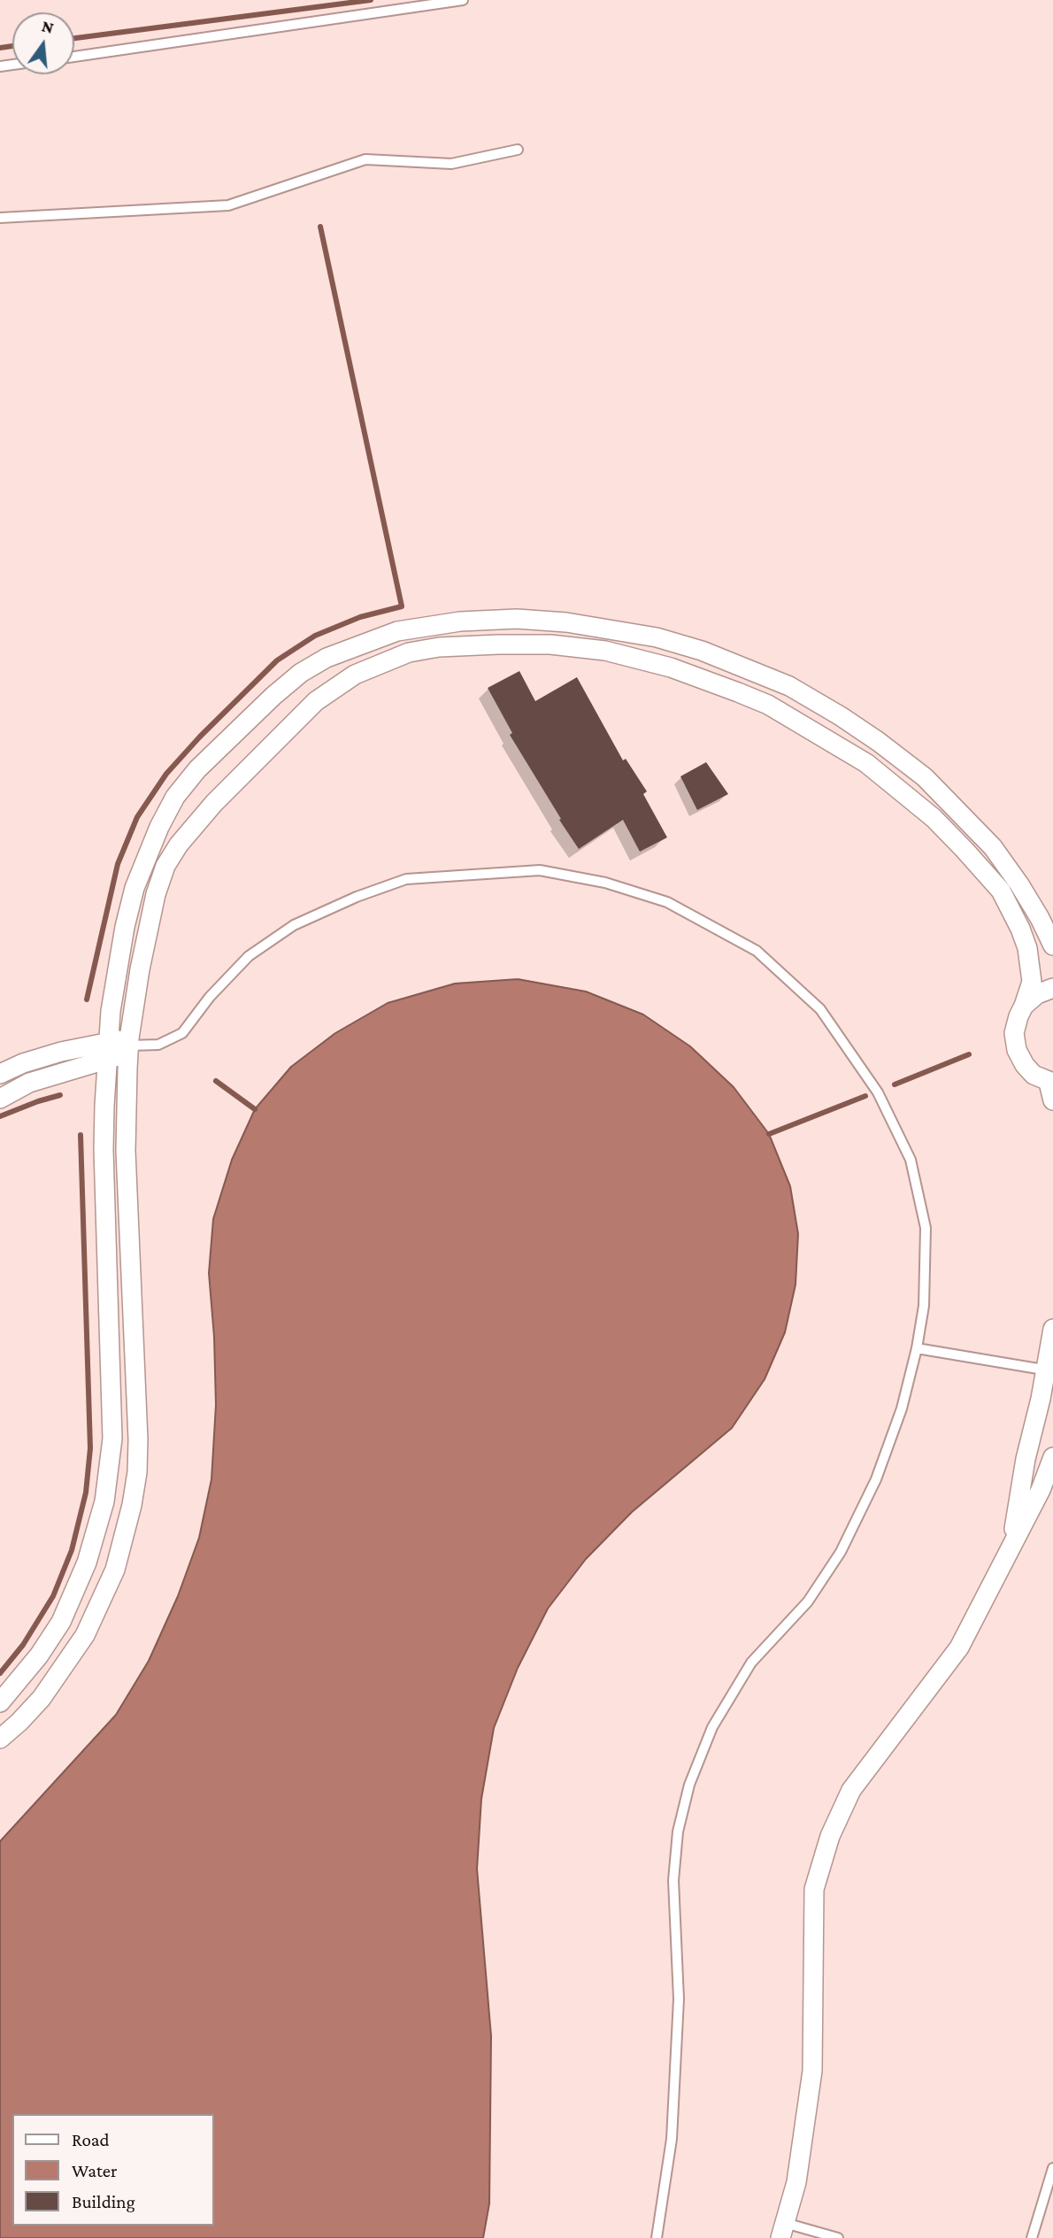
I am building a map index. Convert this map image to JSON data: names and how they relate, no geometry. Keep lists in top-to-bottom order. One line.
{"legend":["Road","Water","Building"],"north":"top"}
